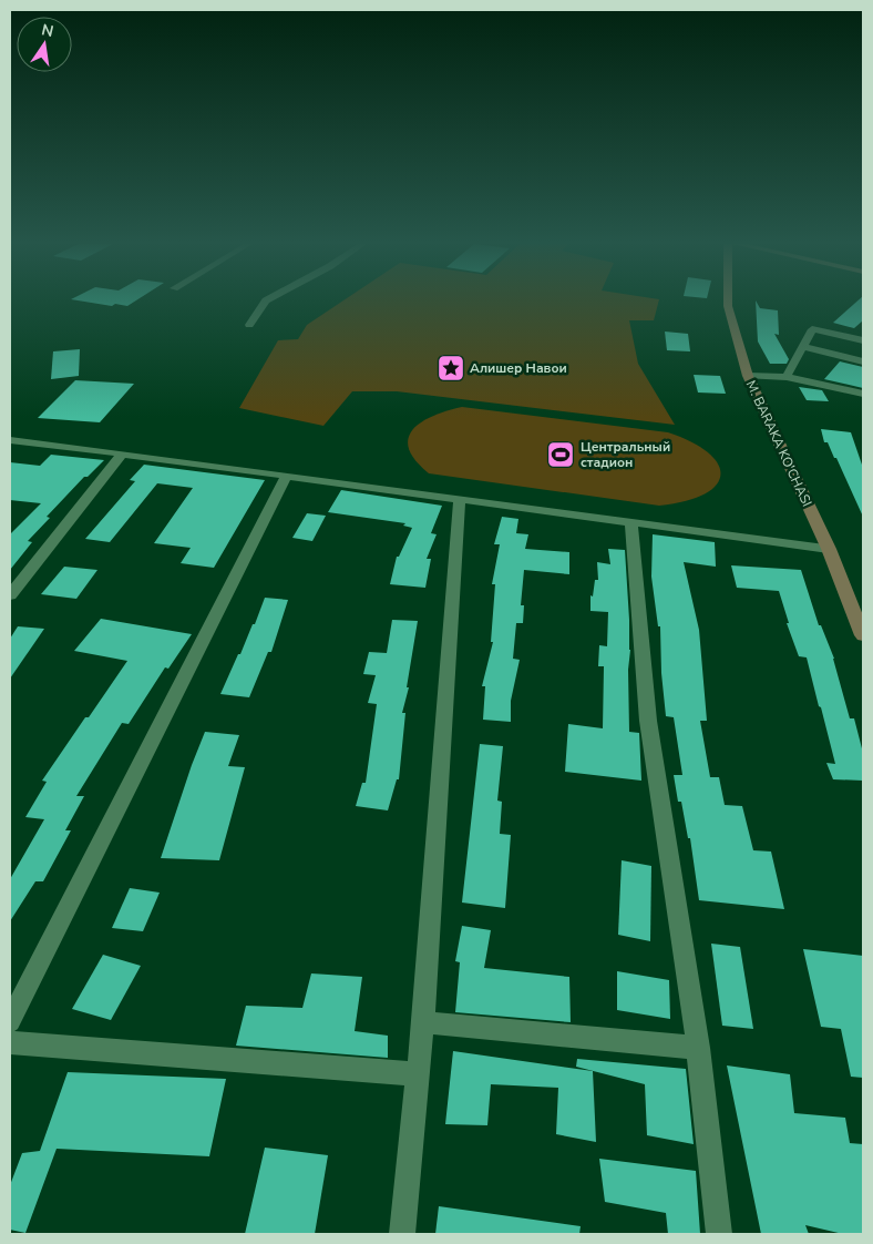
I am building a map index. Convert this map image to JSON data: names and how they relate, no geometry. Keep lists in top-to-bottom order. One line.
{"streets":{"street":["M. BARAKA KO'CHASI"]},"places":{"place":["Алишер Навои"],"sports":["Центральный стадион"]},"north":"top"}
